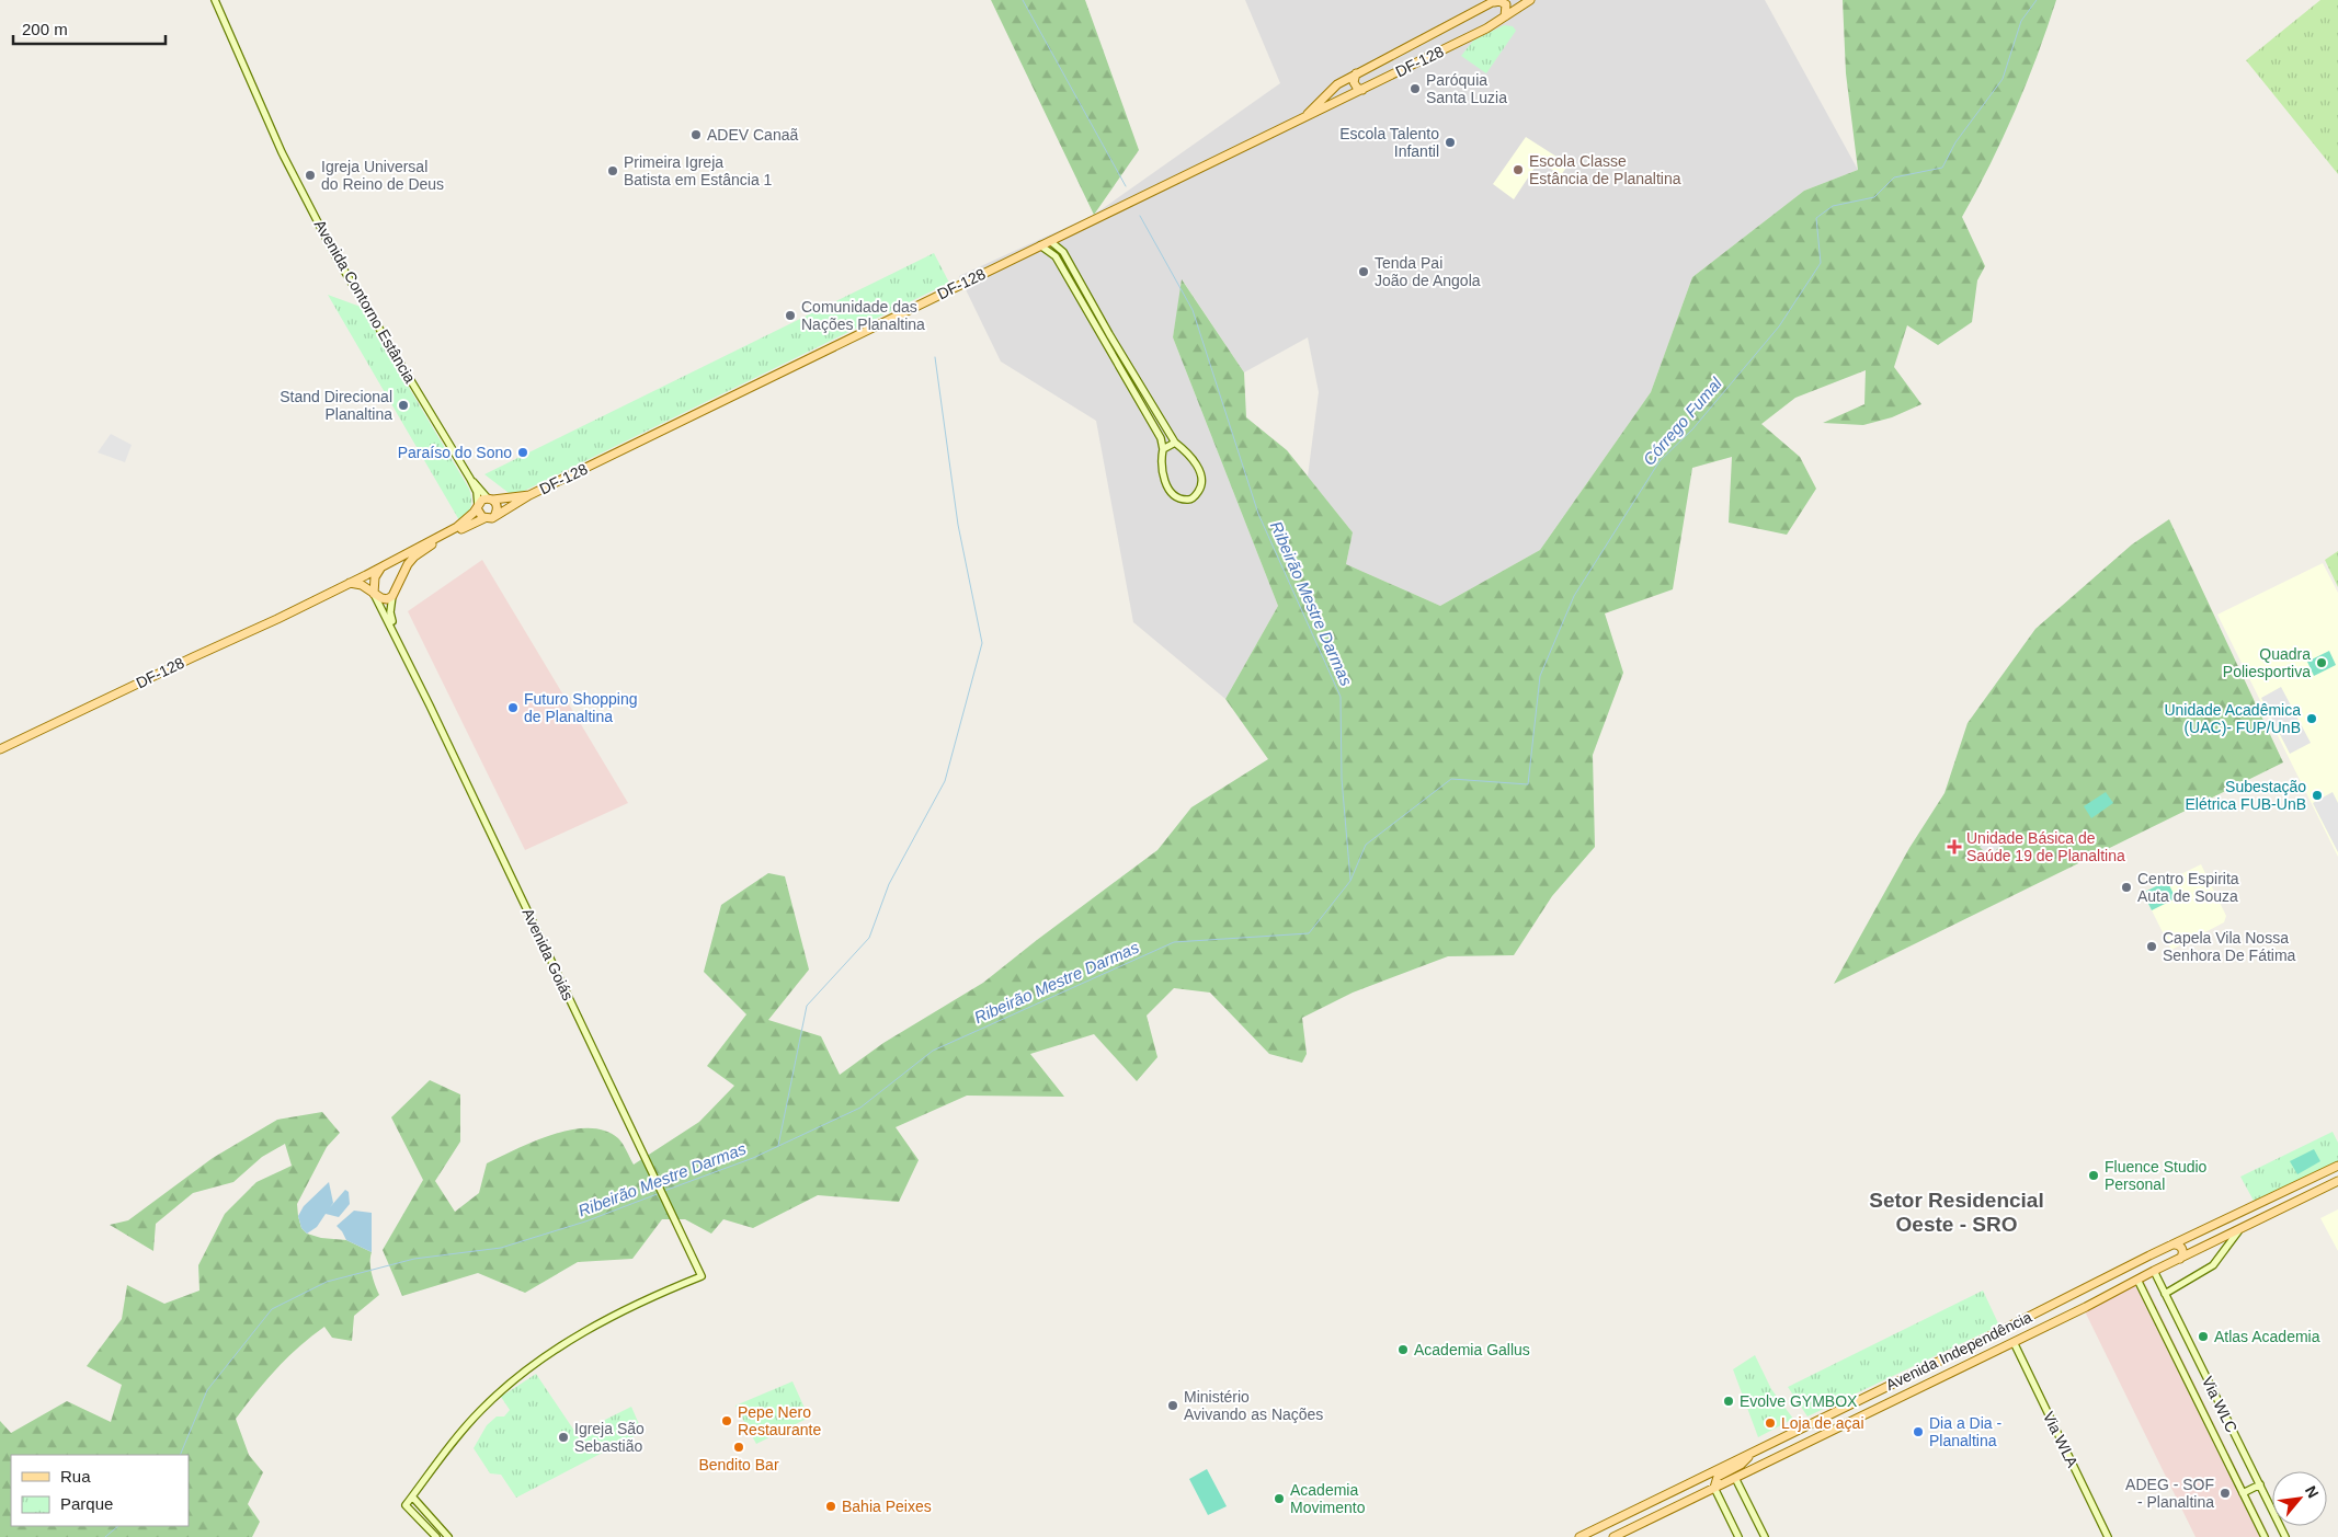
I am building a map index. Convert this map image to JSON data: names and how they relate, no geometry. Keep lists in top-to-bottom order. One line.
{"streets":{"main road":["DF-128","Avenida Independência"],"street":["Avenida Contorno Estância","Avenida Goiás","Via WLC","Via WLA"]},"crossings":[["DF-128","Avenida Contorno Estância"],["DF-128","Avenida Goiás"],["Avenida Independência","Via WLC"],["Avenida Independência","Via WLA"]],"districts":["Setor Residencial Oeste - SRO"],"water":["Córrego Fumal","Ribeirão Mestre Darmas"],"places":{"other":["Paróquia Santa Luzia","ADEV Canaã","Escola Talento Infantil","Escola Classe Estância de Planaltina","Primeira Igreja Batista em Estância 1","Igreja Universal do Reino de Deus","Tenda Pai João de Angola","Comunidade das Nações Planaltina","Stand Direcional Planaltina","Paraíso do Sono","Quadra Poliesportiva","Futuro Shopping de Planaltina","Unidade Acadêmica (UAC)- FUP/UnB","Subestação Elétrica FUB-UnB","Centro Espirita Auta de Souza","Capela Vila Nossa Senhora De Fátima","Fluence Studio Personal","Atlas Academia","Academia Gallus","Evolve GYMBOX","Ministério Avivando as Nações","Pepe Nero Restaurante","Loja de açai","Dia a Dia - Planaltina","Igreja São Sebastião","Bendito Bar","ADEG - SOF - Planaltina","Academia Movimento","Bahia Peixes"],"health":["Unidade Básica de Saúde 19 de Planaltina"]},"legend":["Rua","Parque"],"scale_bar":"200 m","north":"top right"}
